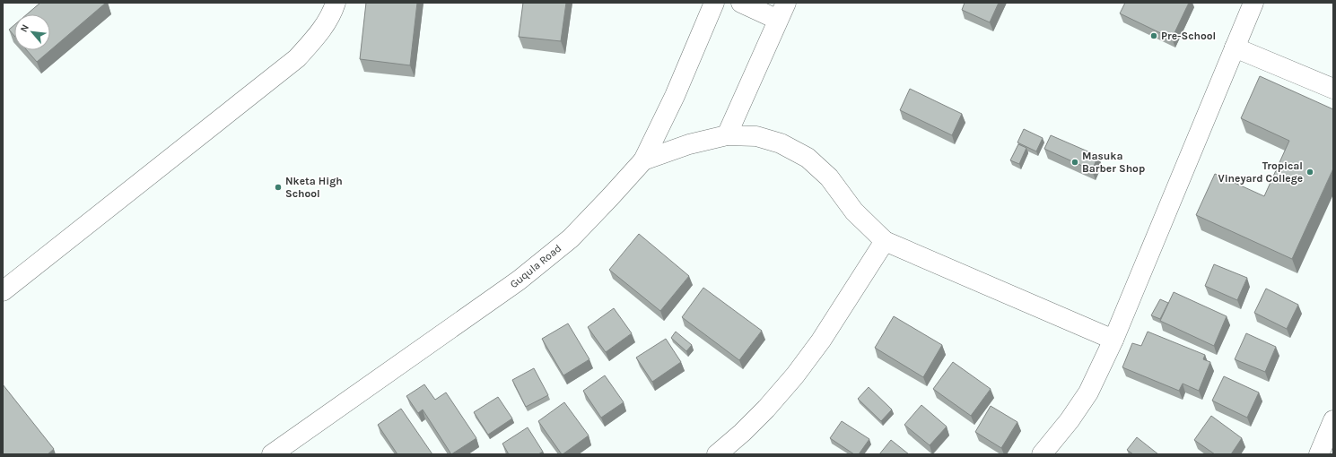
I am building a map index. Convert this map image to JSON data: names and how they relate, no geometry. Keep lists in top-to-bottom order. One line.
{"streets":{"street":["Guqula Road"]},"places":["Pre-School","Masuka Barber Shop","Tropical Vineyard College","Nketa High School"],"north":"top left"}
